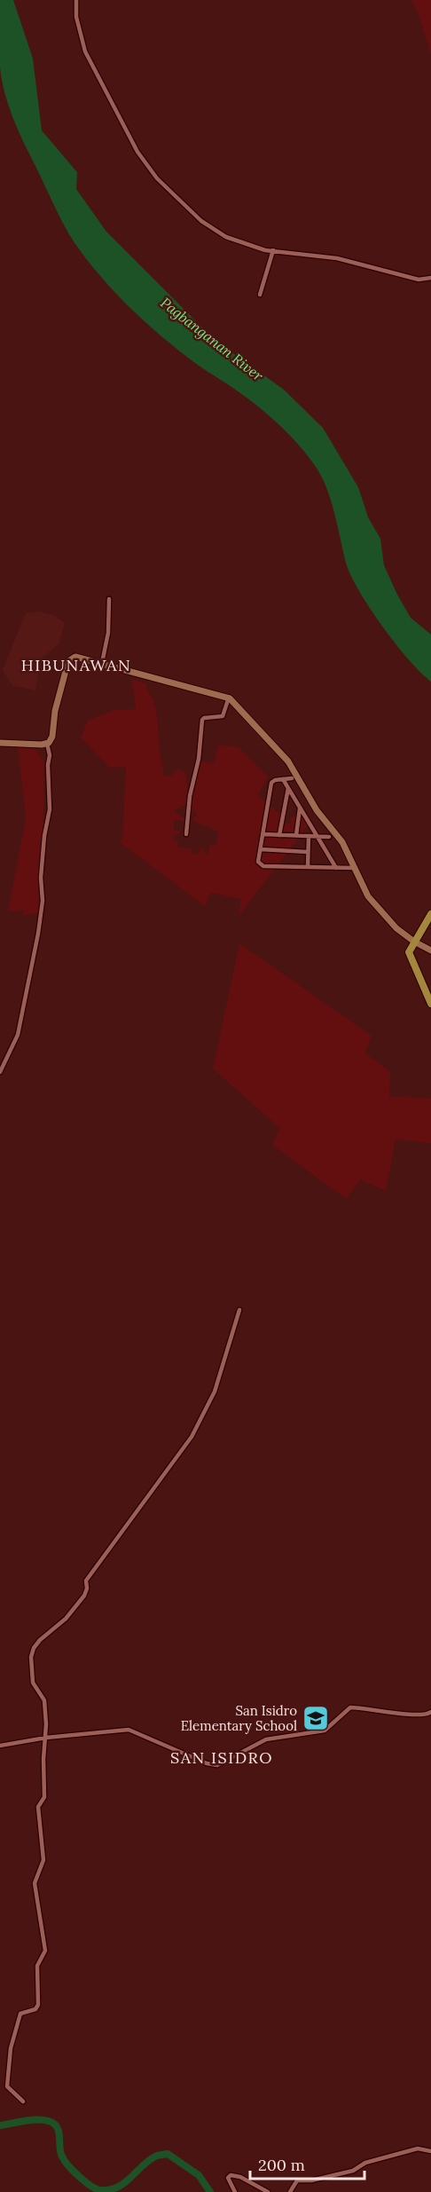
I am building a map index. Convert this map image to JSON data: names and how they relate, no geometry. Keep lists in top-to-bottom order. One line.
{"districts":["HIBUNAWAN","SAN ISIDRO"],"water":["Pagbanganan River"],"places":{"school or university":["San Isidro Elementary School"]},"scale_bar":"200 m"}
